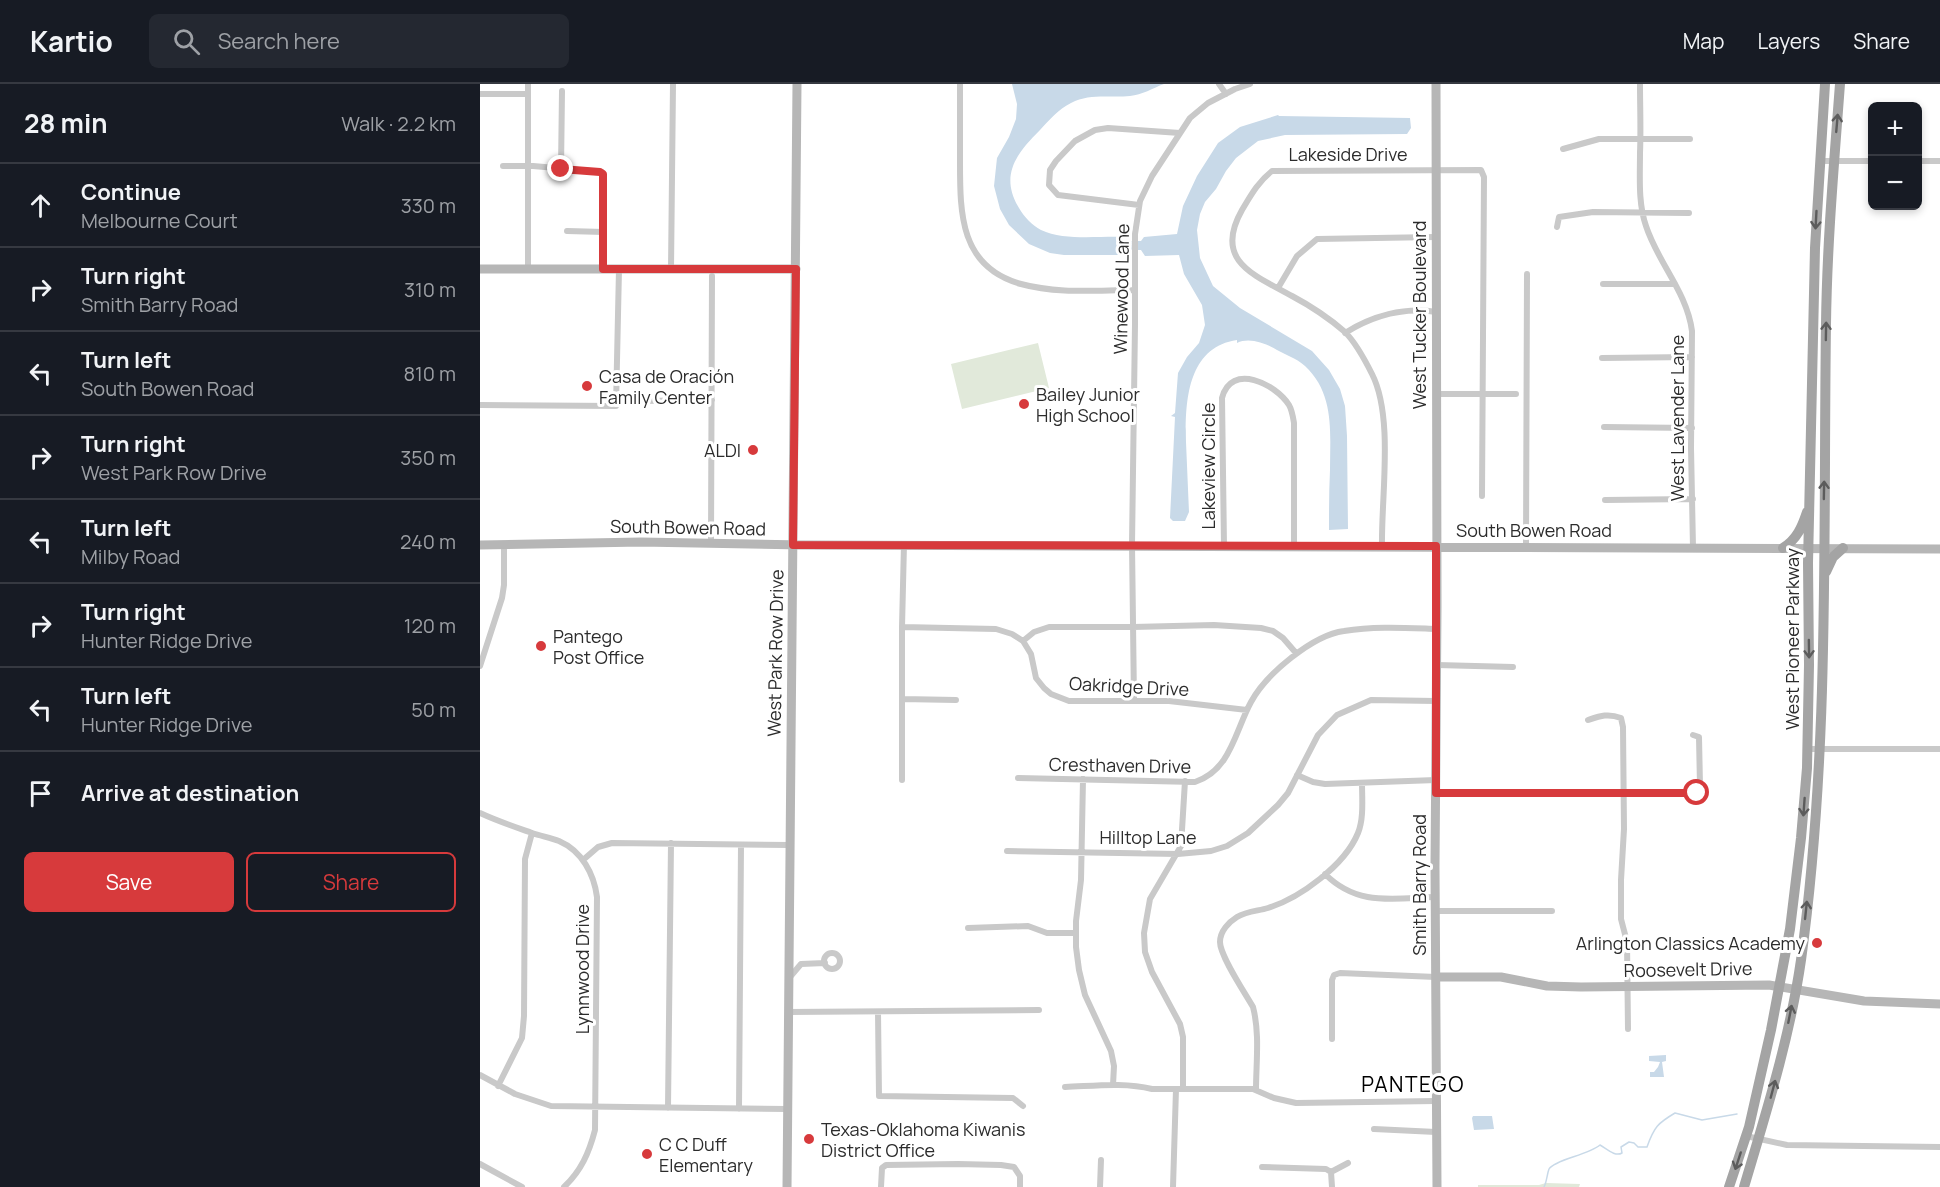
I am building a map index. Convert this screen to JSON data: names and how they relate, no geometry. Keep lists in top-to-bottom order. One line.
{"streets":{"main road":["West Tucker Boulevard","South Bowen Road","West Pioneer Parkway","West Park Row Drive","Smith Barry Road","Roosevelt Drive"],"street":["Lakeside Drive","Winewood Lane","West Lavender Lane","Lakeview Circle","Oakridge Drive","Cresthaven Drive","Hilltop Lane","Lynnwood Drive"]},"crossings":[["Lakeside Drive","West Tucker Boulevard"],["Lakeside Drive","South Bowen Road"],["Winewood Lane","South Bowen Road"],["Winewood Lane","Oakridge Drive"],["West Tucker Boulevard","South Bowen Road"],["West Tucker Boulevard","Smith Barry Road"],["West Lavender Lane","South Bowen Road"],["Lakeview Circle","South Bowen Road"],["South Bowen Road","West Pioneer Parkway"],["South Bowen Road","West Park Row Drive"],["South Bowen Road","Smith Barry Road"],["West Pioneer Parkway","Roosevelt Drive"],["Oakridge Drive","Cresthaven Drive"],["Cresthaven Drive","Smith Barry Road"],["Hilltop Lane","Smith Barry Road"],["Smith Barry Road","Roosevelt Drive"]],"districts":["PANTEGO"],"places":["Casa de Oración Family Center","Bailey Junior High School","ALDI","Pantego Post Office","Arlington Classics Academy","Texas-Oklahoma Kiwanis District Office","C C Duff Elementary"],"page":{"header":"Kartio","search":"Search here","nav":["Map","Layers","Share"],"heading":["28 min","Walk · 2.2 km"],"map_buttons":["+","−"],"list":[["Continue","Melbourne Court","330 m"],["Turn right","Smith Barry Road","310 m"],["Turn left","South Bowen Road","810 m"],["Turn right","West Park Row Drive","350 m"],["Turn left","Milby Road","240 m"],["Turn right","Hunter Ridge Drive","120 m"],["Turn left","Hunter Ridge Drive","50 m"],"Arrive at destination"],"buttons":["Save","Share"]}}
